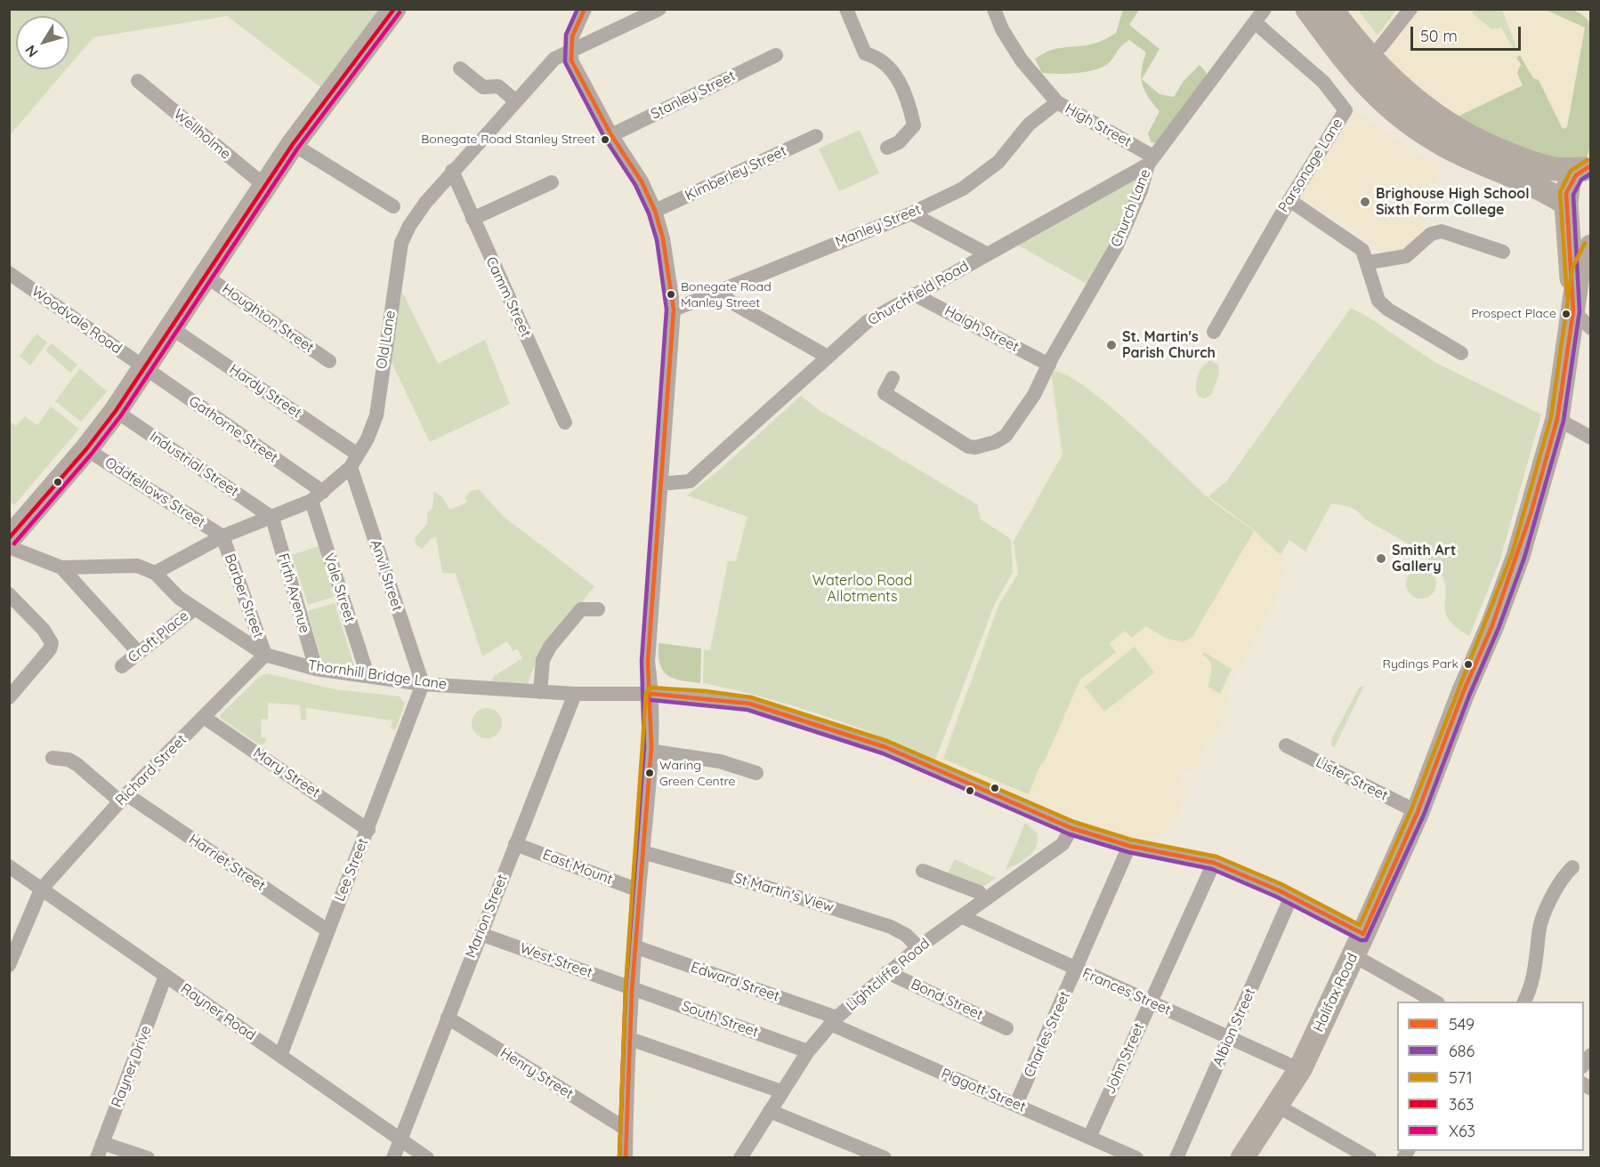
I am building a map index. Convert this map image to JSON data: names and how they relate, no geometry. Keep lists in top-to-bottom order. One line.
{"streets":{"main road":["Halifax Road"],"street":["Stanley Street","High Street","Wellholme","Parsonage Lane","Kimberley Street","Church Lane","Manley Street","Churchfield Road","Camm Street","Houghton Street","Woodvale Road","Haigh Street","Old Lane","Hardy Street","Gathorne Street","Industrial Street","Oddfellows Street","Anvil Street","Vale Street","Firth Avenue","Barber Street","Croft Place","Thornhill Bridge Lane","Richard Street","Mary Street","Lister Street","Harriet Street","East Mount","Lee Street","St Martin's View","Marion Street","West Street","Lightcliffe Road","Edward Street","Frances Street","Bond Street","Rayner Road","South Street","Albion Street","Charles Street","John Street","Rayner Drive","Henry Street","Piggott Street"]},"crossings":[["High Street","Church Lane"],["High Street","Manley Street"],["High Street","Churchfield Road"],["Parsonage Lane","Church Lane"],["Church Lane","Churchfield Road"],["Church Lane","Haigh Street"],["Churchfield Road","Haigh Street"],["Camm Street","Old Lane"],["Woodvale Road","Gathorne Street"],["Old Lane","Hardy Street"],["Old Lane","Gathorne Street"],["Old Lane","Industrial Street"],["Old Lane","Oddfellows Street"],["Old Lane","Anvil Street"],["Old Lane","Vale Street"],["Old Lane","Firth Avenue"],["Old Lane","Barber Street"],["Old Lane","Thornhill Bridge Lane"],["Hardy Street","Anvil Street"],["Gathorne Street","Vale Street"],["Industrial Street","Firth Avenue"],["Oddfellows Street","Barber Street"],["Anvil Street","Thornhill Bridge Lane"],["Anvil Street","Lee Street"],["Vale Street","Thornhill Bridge Lane"],["Firth Avenue","Thornhill Bridge Lane"],["Barber Street","Thornhill Bridge Lane"],["Barber Street","Richard Street"],["Croft Place","Thornhill Bridge Lane"],["Thornhill Bridge Lane","Richard Street"],["Thornhill Bridge Lane","Lee Street"],["Thornhill Bridge Lane","Marion Street"],["Thornhill Bridge Lane","Lightcliffe Road"],["Thornhill Bridge Lane","Halifax Road"],["Thornhill Bridge Lane","Albion Street"],["Thornhill Bridge Lane","Charles Street"],["Thornhill Bridge Lane","John Street"],["Richard Street","Mary Street"],["Richard Street","Harriet Street"],["Richard Street","Rayner Road"],["Mary Street","Lee Street"],["Lister Street","Halifax Road"],["Harriet Street","Lee Street"],["East Mount","Marion Street"],["Lee Street","Rayner Road"],["St Martin's View","Lightcliffe Road"],["Marion Street","West Street"],["Marion Street","Rayner Road"],["Marion Street","Henry Street"],["West Street","South Street"],["Lightcliffe Road","Edward Street"],["Lightcliffe Road","Frances Street"],["Lightcliffe Road","Bond Street"],["Lightcliffe Road","South Street"],["Lightcliffe Road","Piggott Street"],["Edward Street","Piggott Street"],["Frances Street","Halifax Road"],["Frances Street","Albion Street"],["Frances Street","Charles Street"],["Frances Street","John Street"],["Rayner Road","Rayner Drive"],["Charles Street","Piggott Street"],["John Street","Piggott Street"]],"parks":["Waterloo Road Allotments"],"places":["Bonegate Road Stanley Street","Brighouse High School Sixth Form College","Bonegate Road Manley Street","Prospect Place","St. Martin's Parish Church","Smith Art Gallery","Rydings Park","Waring Green Centre"],"lines":["transit line 549","transit line 686","transit line 363","transit line X63","transit line 571"],"legend":["549","686","571","363","X63"],"scale_bar":"50 m","north":"bottom left"}
